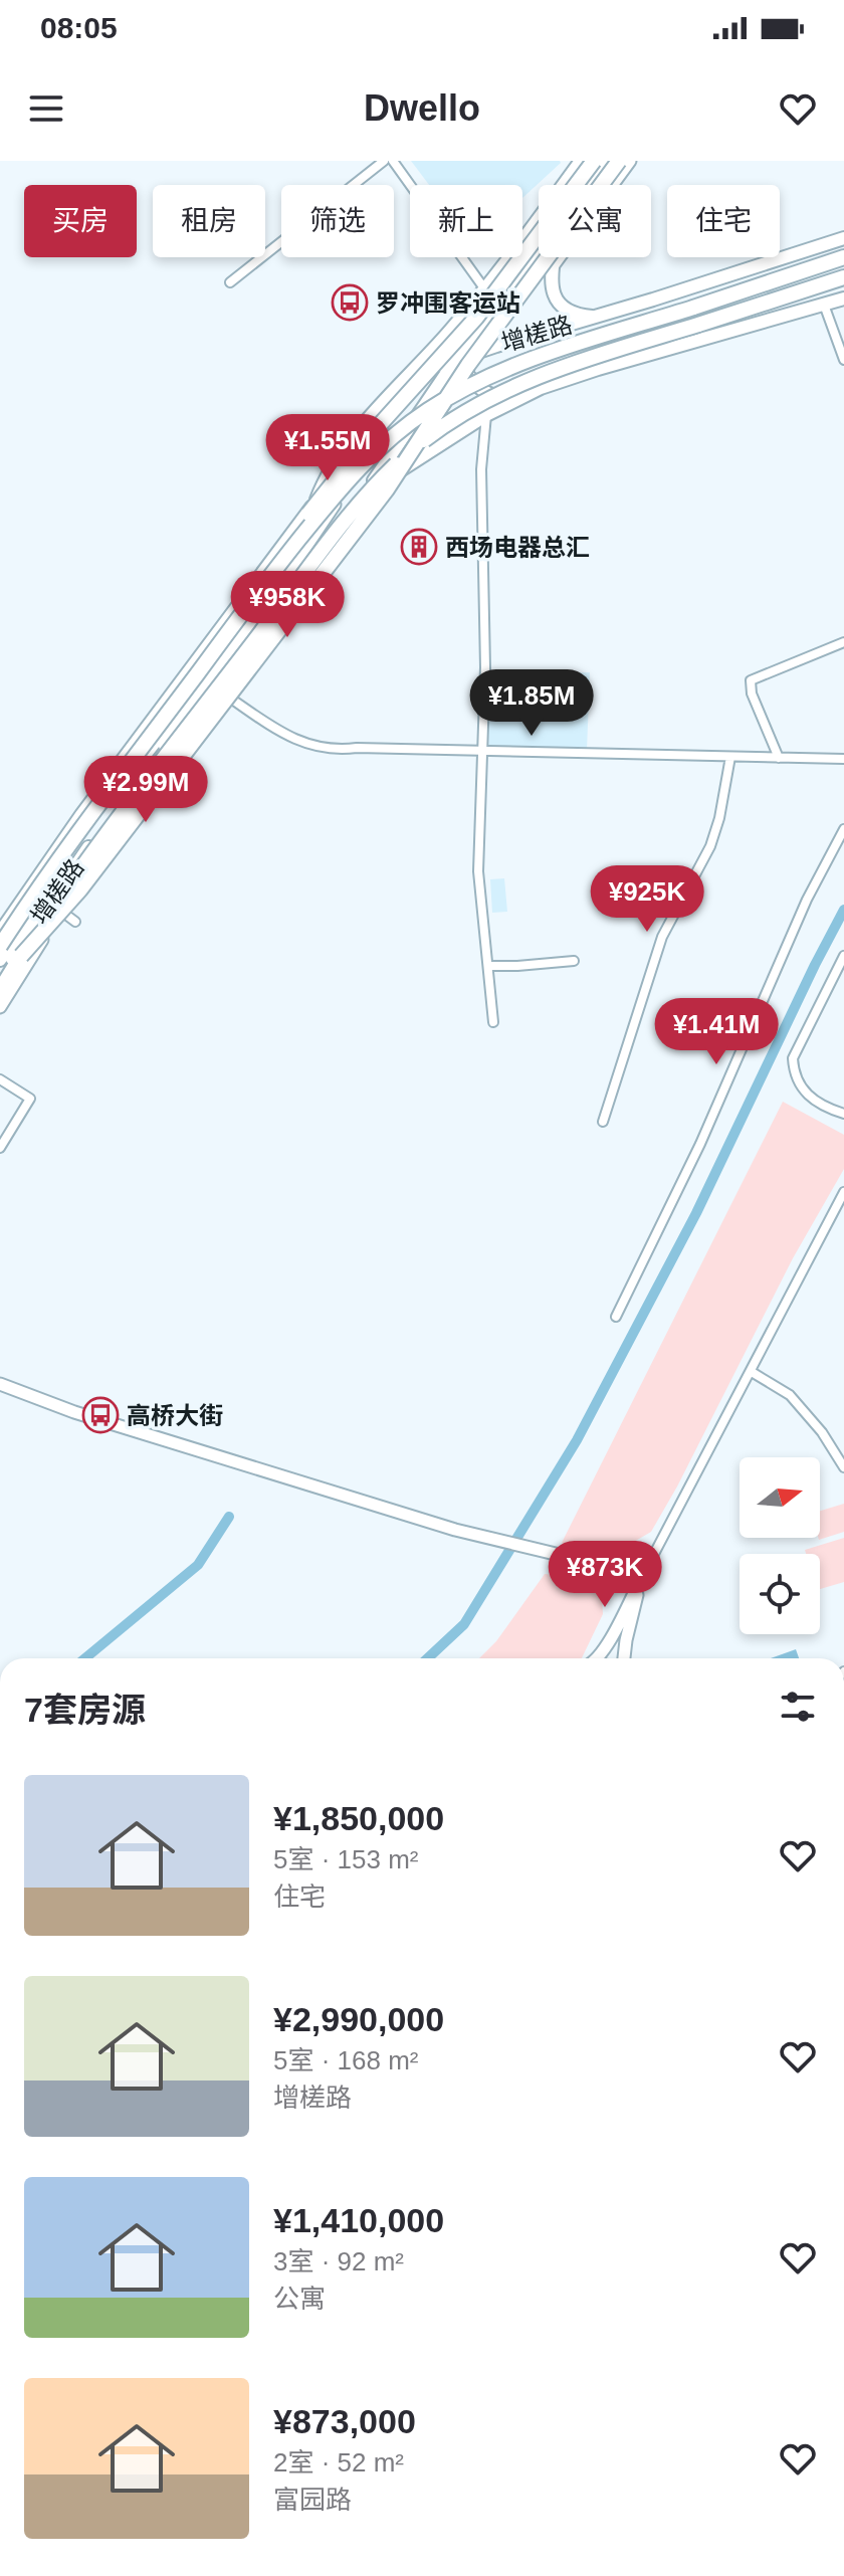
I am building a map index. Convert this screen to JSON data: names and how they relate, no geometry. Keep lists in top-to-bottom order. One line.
{"streets":{"highway":["增槎路"]},"places":{"bus stop":["罗冲围客运站","高桥大街"],"building":["西场电器总汇"]},"north":"right","page":{"status":"08:05","header":"Dwello","chip":["买房","租房","筛选","新上","公寓","住宅"],"price":["¥1.55M","¥958K","¥1.85M","¥2.99M","¥925K","¥1.41M","¥873K"],"heading":"7套房源","list":[{"name":"¥1,850,000","note":"5室 · 153 m² · 住宅"},{"name":"¥2,990,000","note":"5室 · 168 m² · 增槎路"},{"name":"¥1,410,000","note":"3室 · 92 m² · 公寓"},{"name":"¥873,000","note":"2室 · 52 m² · 富园路"}]}}
